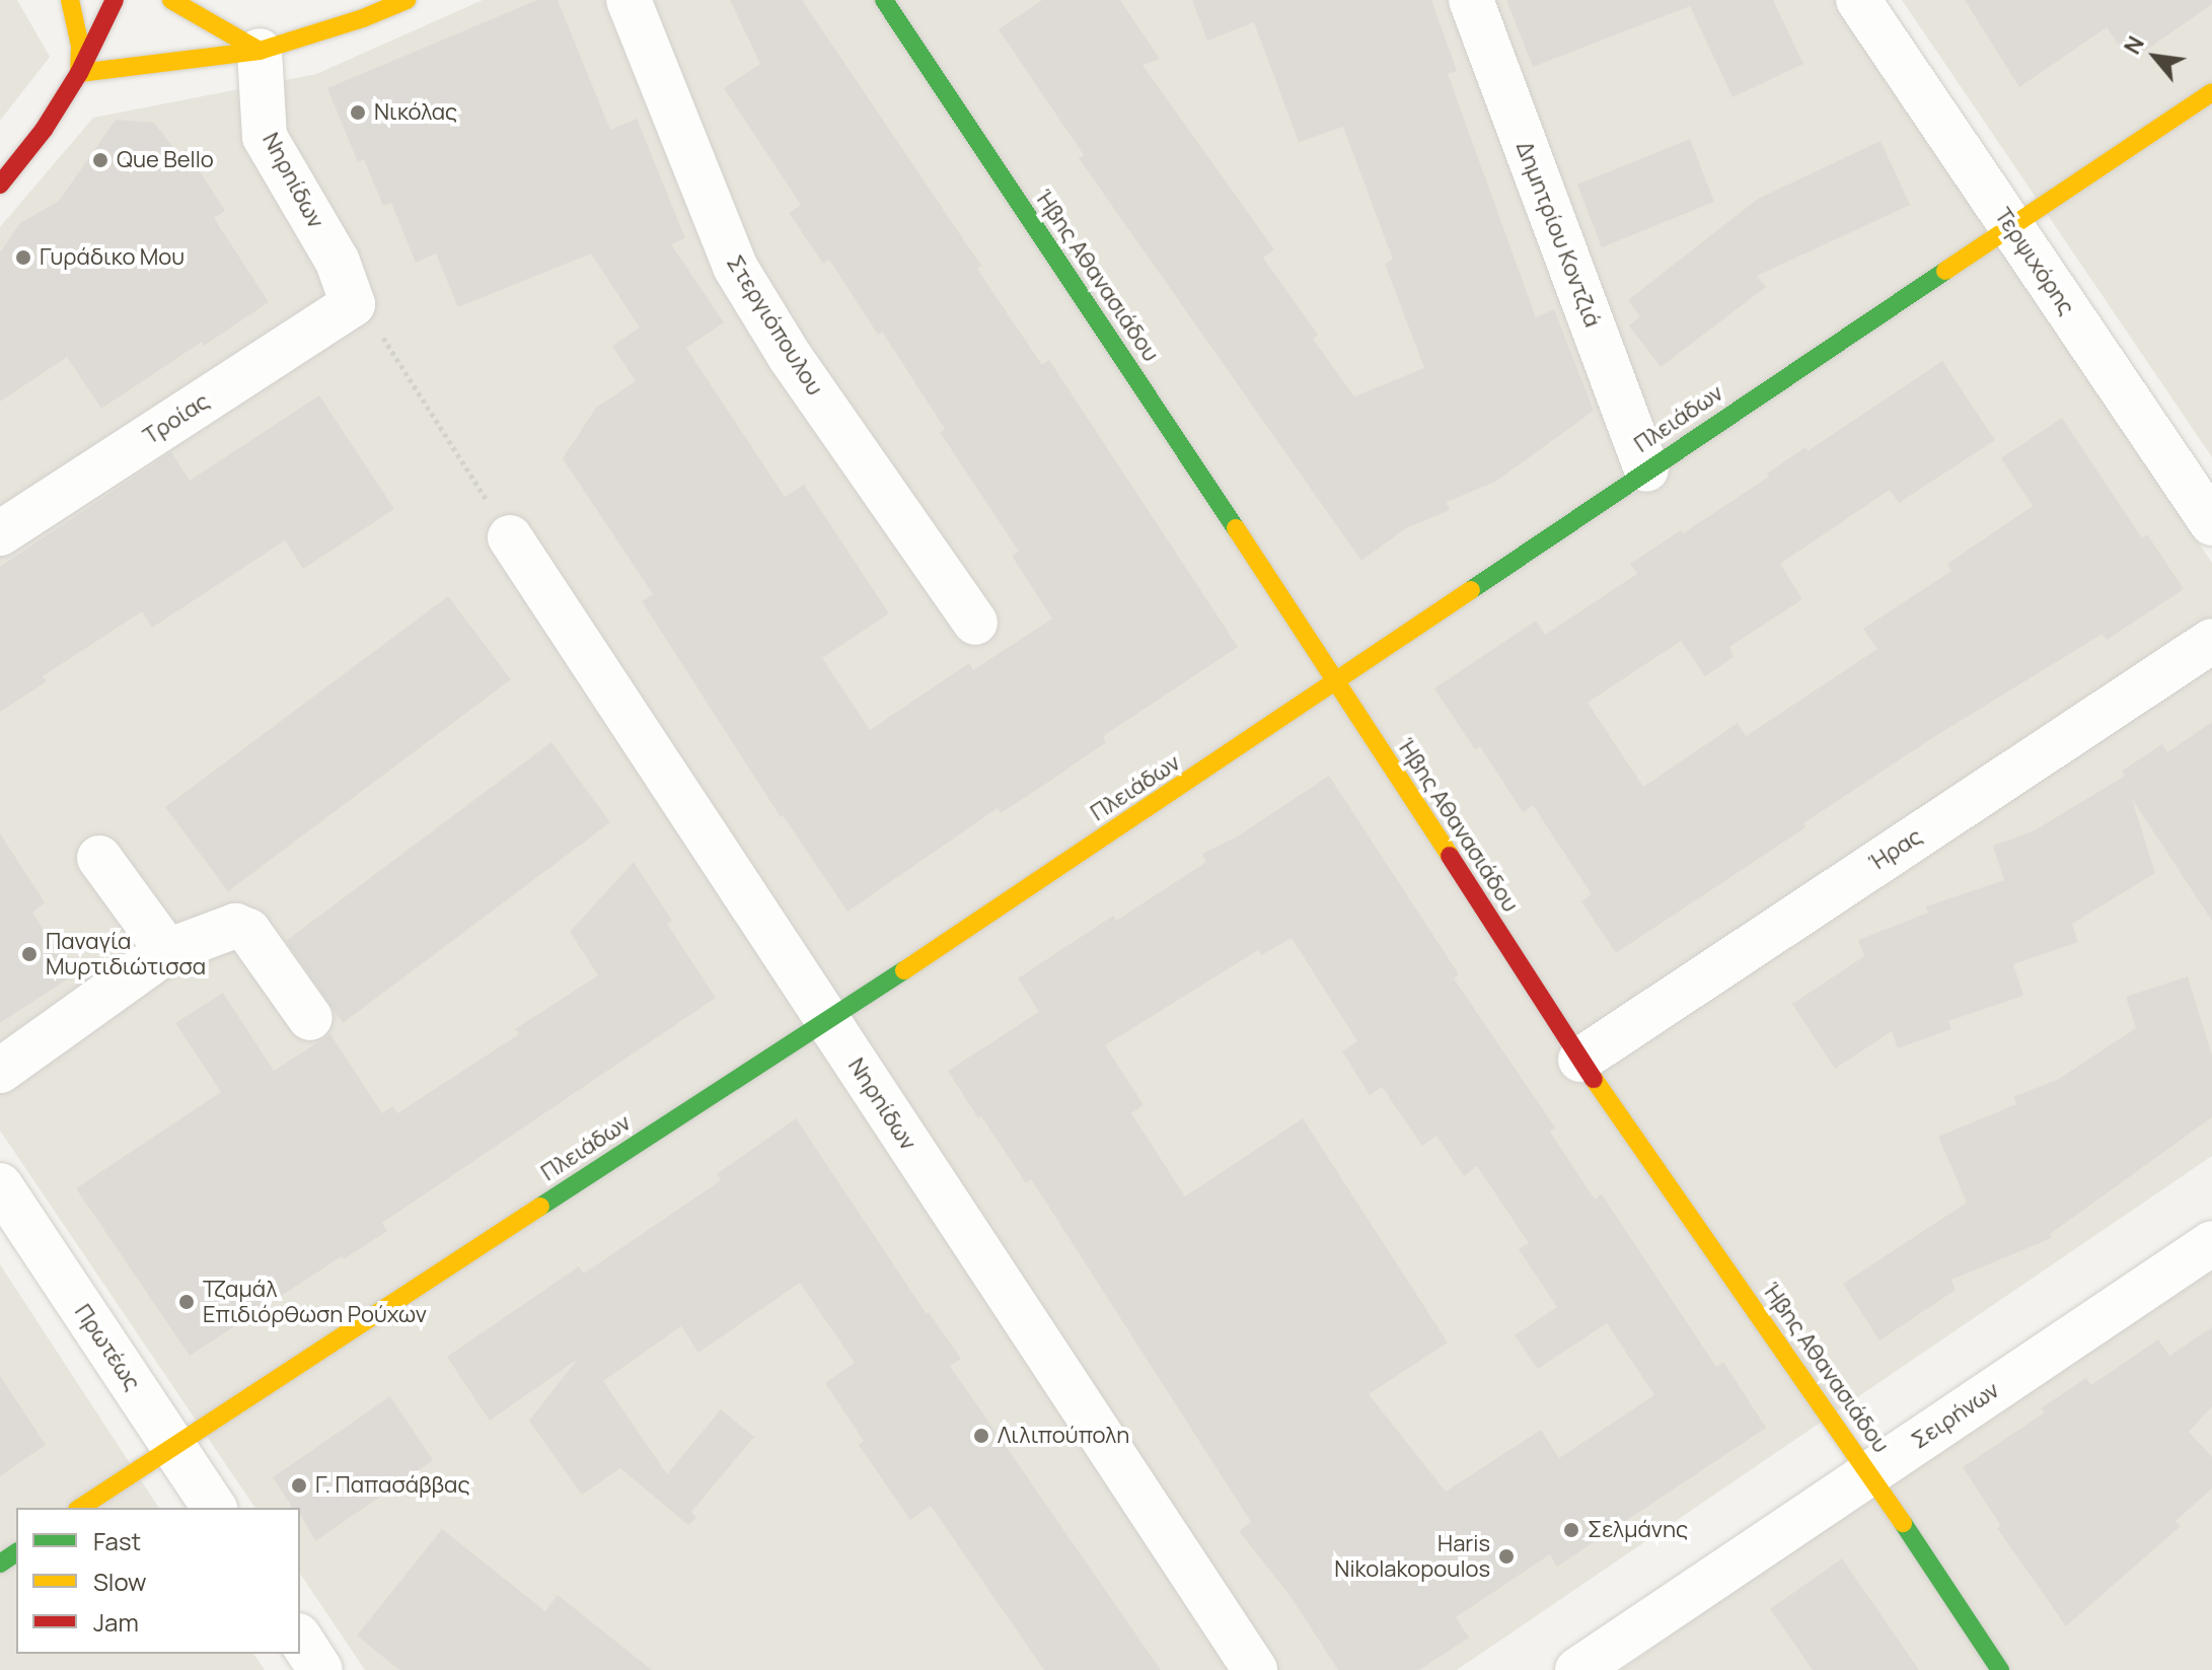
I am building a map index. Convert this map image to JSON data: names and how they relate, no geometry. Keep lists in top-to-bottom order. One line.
{"streets":{"street":["Νηρηίδων","Δημητρίου Κοντζιά","Τερψιχόρης","Ήβης Αθανασιάδου","Στεργιόπουλου","Τροίας","Πλειάδων","Ήρας","Πρωτέως","Σειρήνων"]},"crossings":[["Νηρηίδων","Τροίας"],["Νηρηίδων","Πλειάδων"],["Δημητρίου Κοντζιά","Πλειάδων"],["Τερψιχόρης","Πλειάδων"],["Ήβης Αθανασιάδου","Πλειάδων"],["Ήβης Αθανασιάδου","Ήρας"],["Ήβης Αθανασιάδου","Σειρήνων"],["Πλειάδων","Πρωτέως"]],"places":["Νικόλας","Que Bello","Γυράδικο Μου","Παναγία Μυρτιδιώτισσα","Τζαμάλ Επιδιόρθωση Ρούχων","Λιλιπούπολη","Γ. Παπασάββας","Σελμάνης","Haris Nikolakopoulos"],"legend":["Fast","Slow","Jam"],"north":"top left"}
